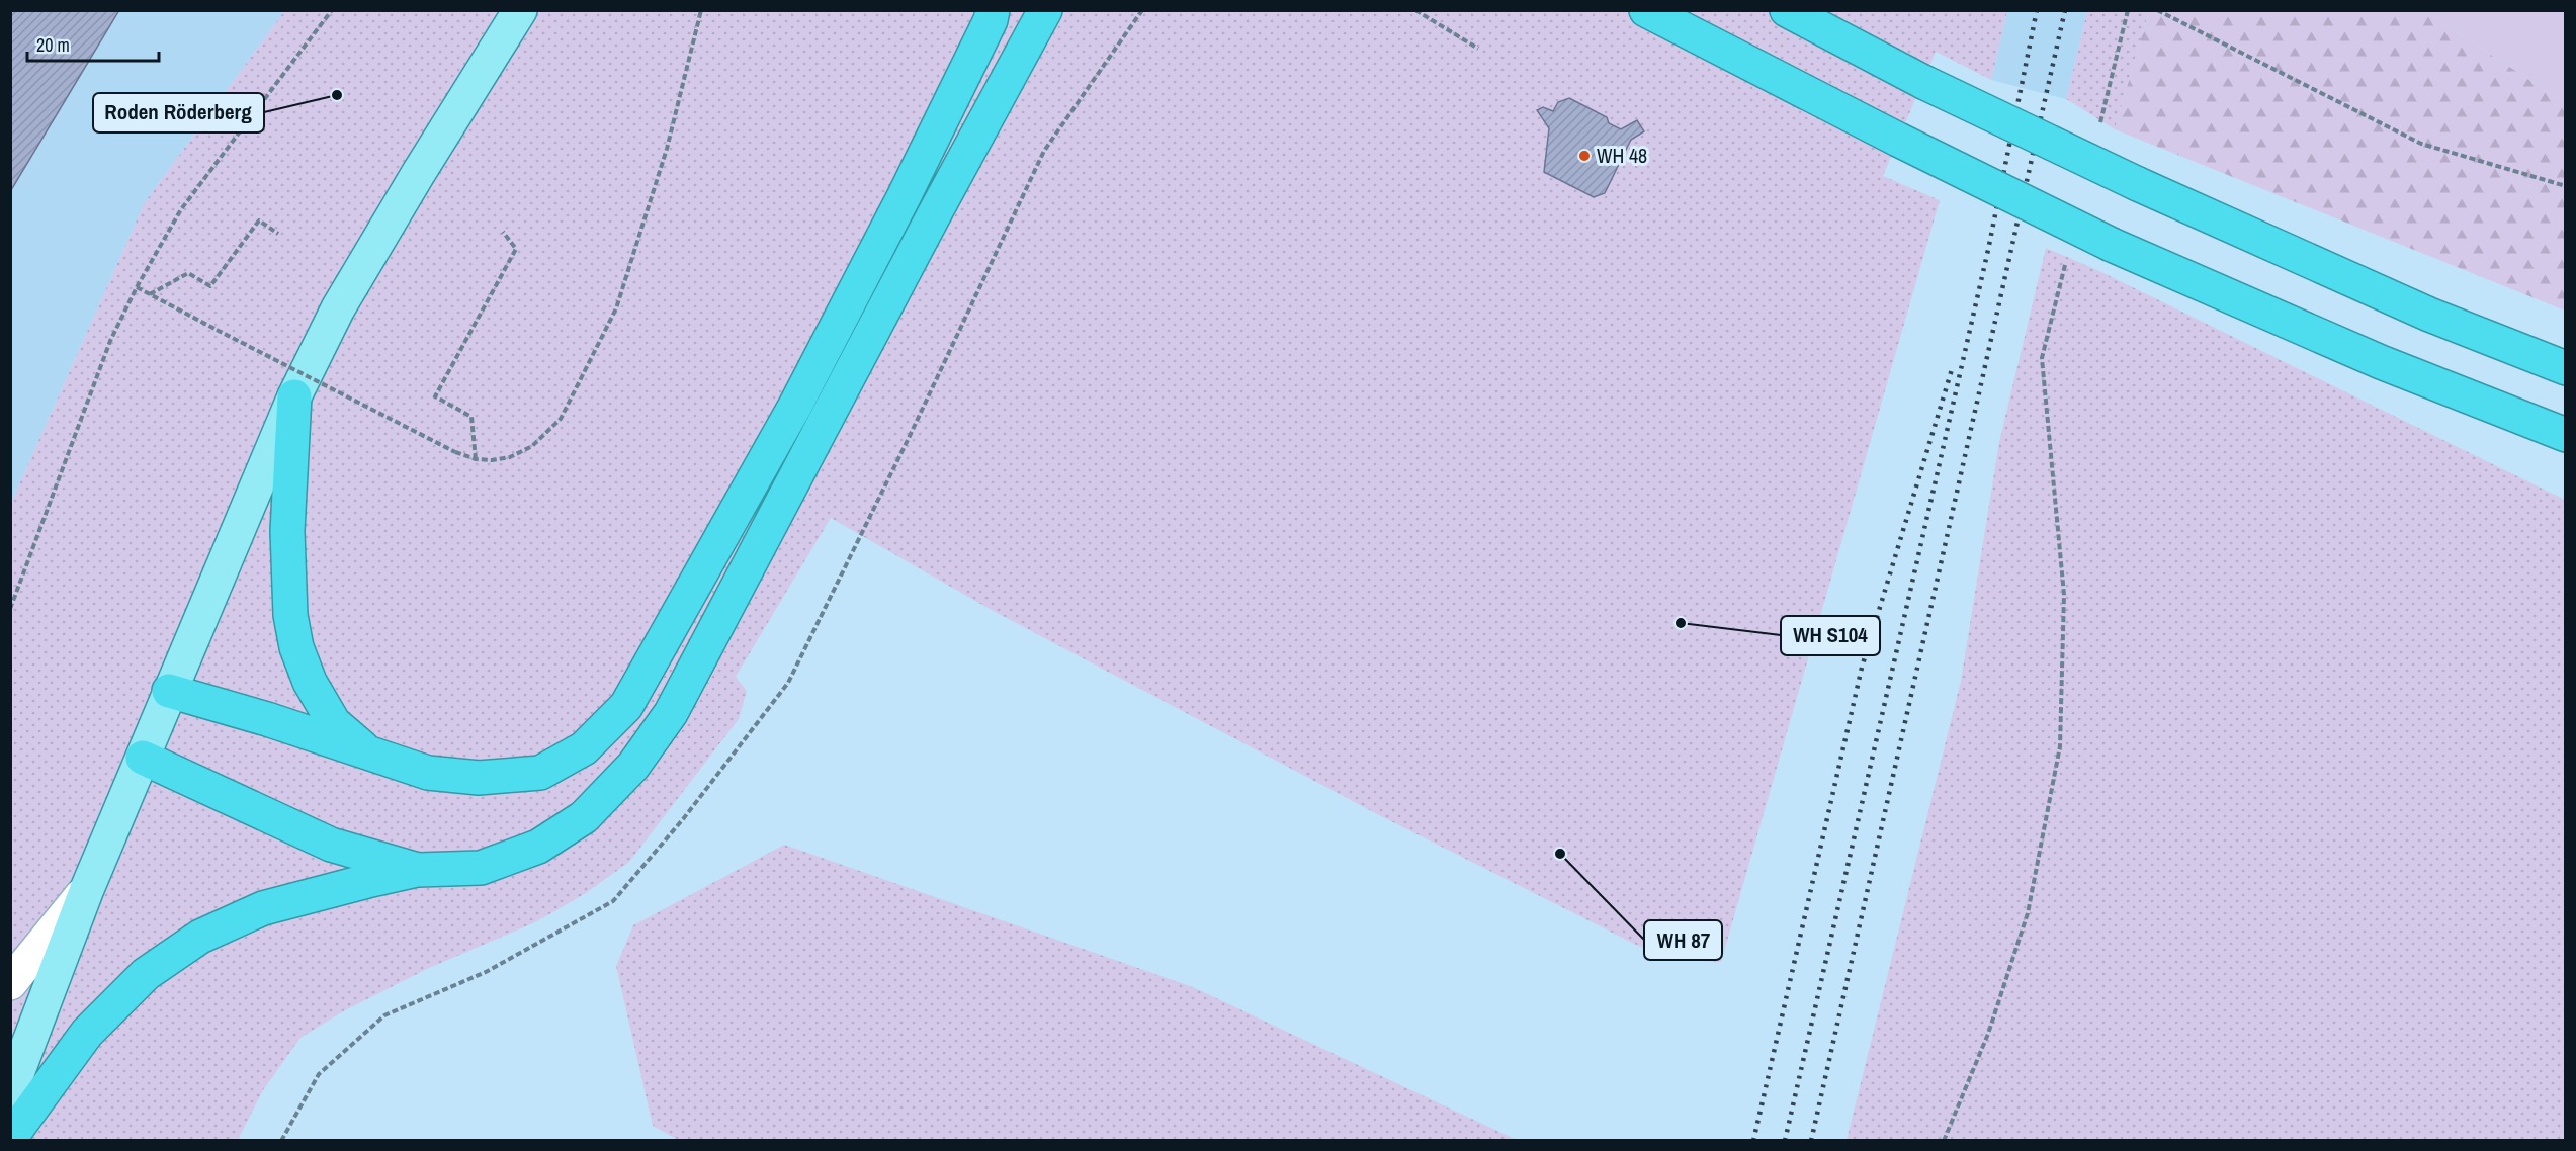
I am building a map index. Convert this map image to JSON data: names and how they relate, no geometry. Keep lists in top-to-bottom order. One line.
{"places":["Roden Röderberg","WH 48","WH S104","WH 87"],"scale_bar":"20 m"}
